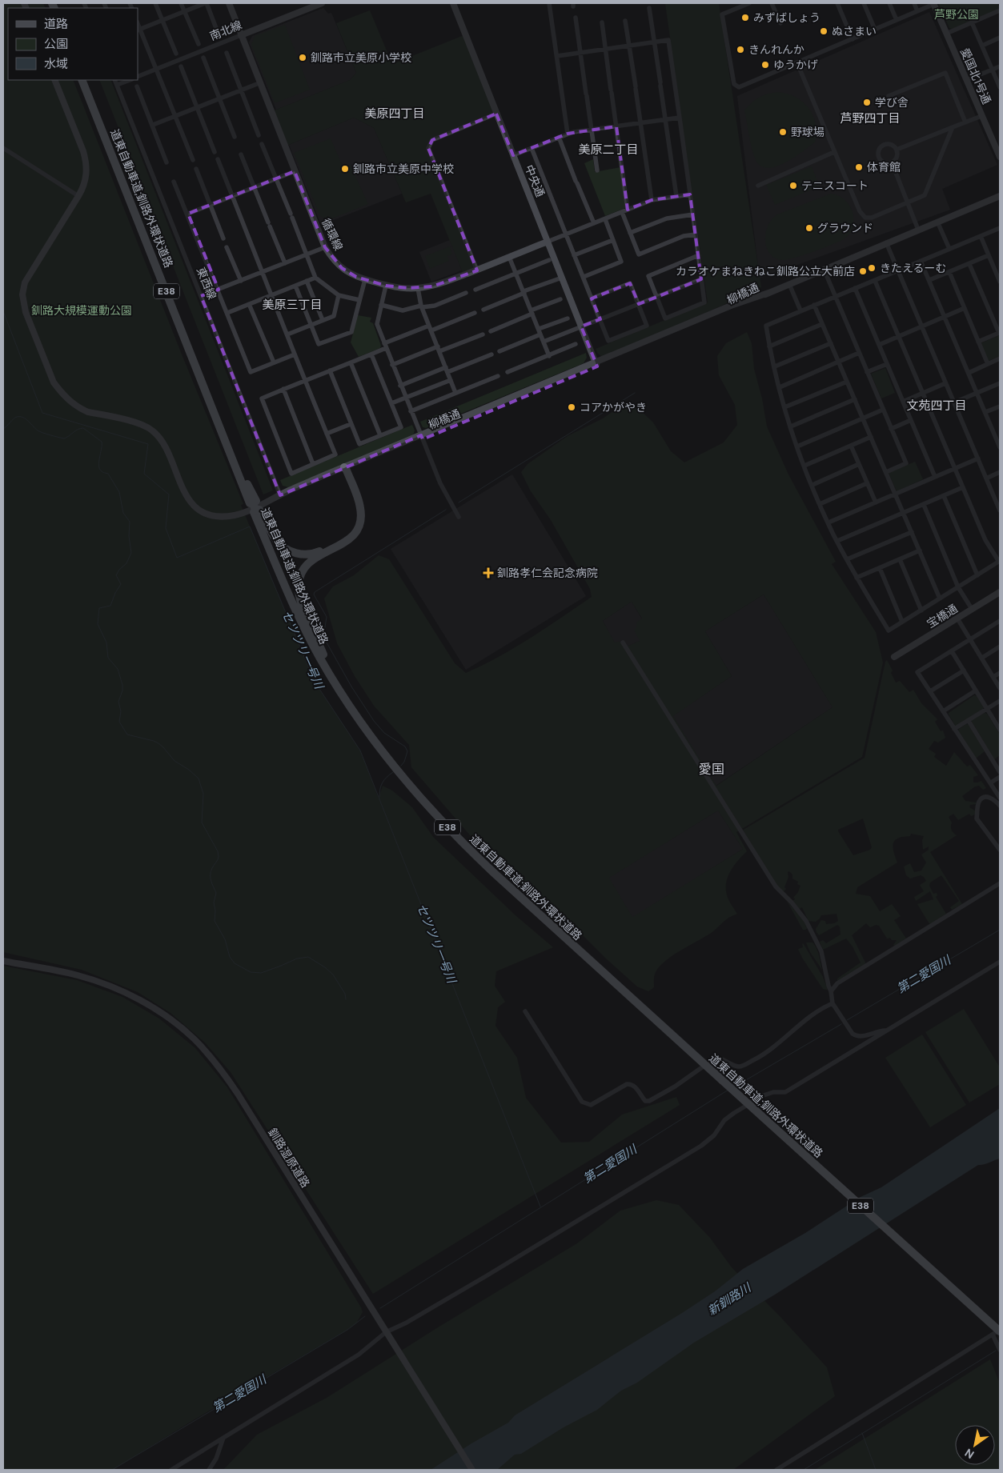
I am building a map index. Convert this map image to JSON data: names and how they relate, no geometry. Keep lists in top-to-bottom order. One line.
{"streets":{"highway":["道東自動車道;釧路外環状道路","E38"],"street":["南北線","愛国北1号通","中央通","循環線","東西線","柳橋通","宝橋通","釧路湿原道路"]},"crossings":[["南北線","循環線"],["中央通","循環線"],["中央通","柳橋通"],["東西線","柳橋通"]],"districts":["美原四丁目","芦野四丁目","美原二丁目","美原三丁目","文苑四丁目","愛国"],"water":["セツツリ一号川","第二愛国川","新釧路川"],"parks":["芦野公園","釧路大規模運動公園"],"places":{"other":["みずばしょう","ぬさまい","きんれんか","釧路市立美原小学校","ゆうかげ","学び舎","野球場","体育館","釧路市立美原中学校","テニスコート","グラウンド","きたえるーむ","カラオケまねきねこ釧路公立大前店","コアかがやき"],"health":["釧路孝仁会記念病院"]},"legend":["道路","公園","水域"],"north":"bottom left"}
